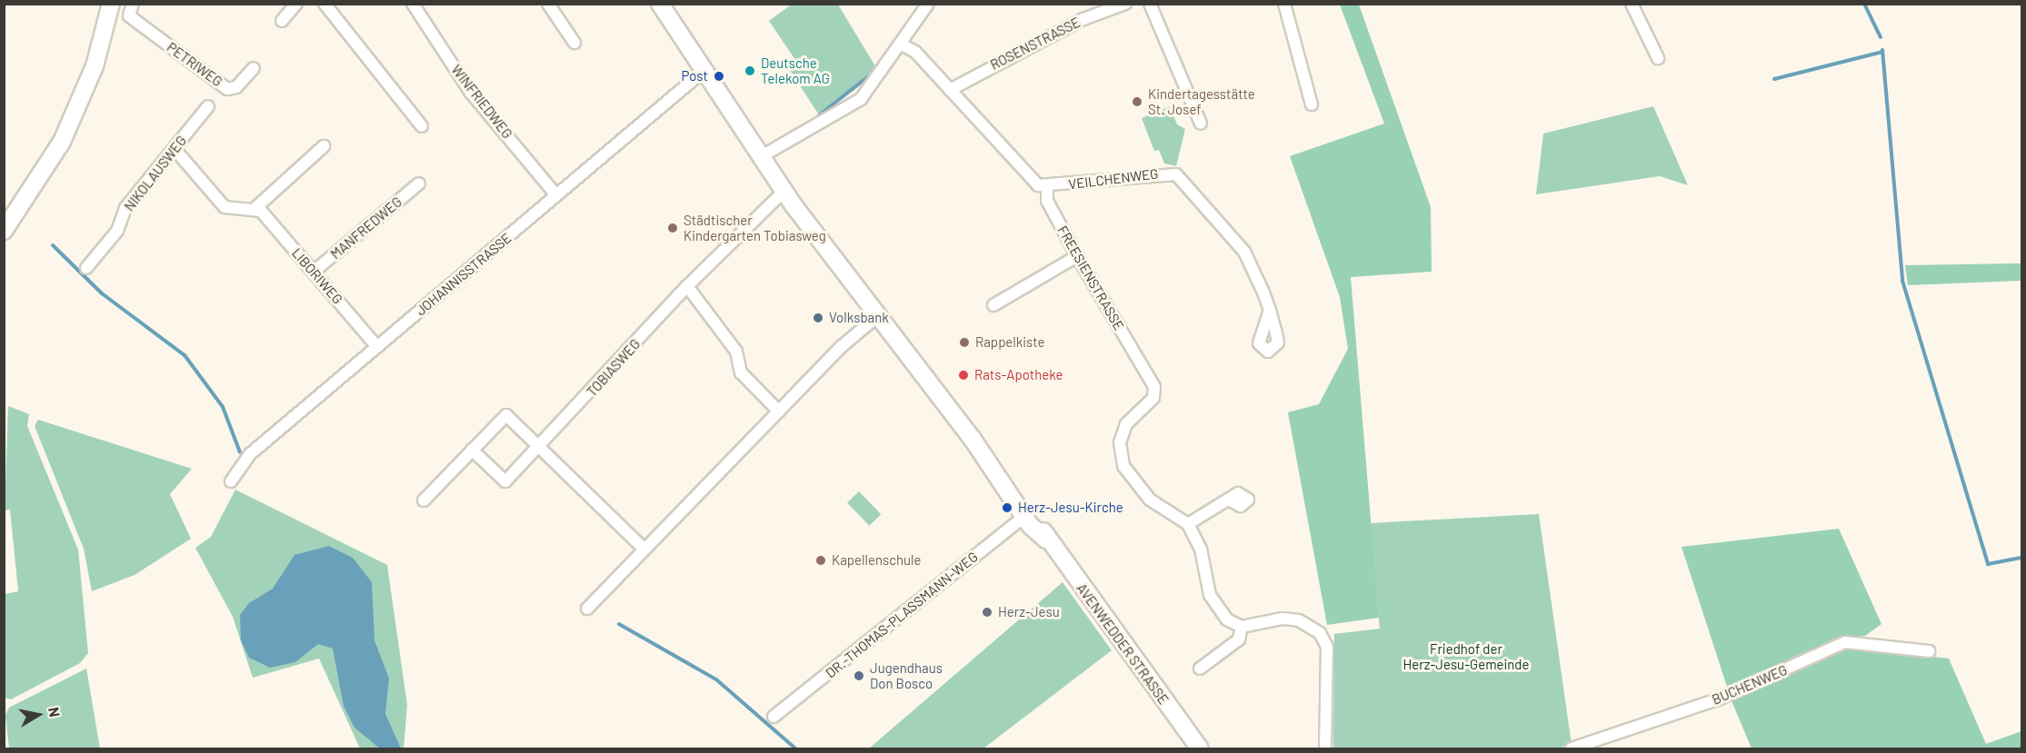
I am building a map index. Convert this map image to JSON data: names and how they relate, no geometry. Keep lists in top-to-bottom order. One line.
{"streets":{"main road":["AVENWEDDER STRASSE"],"street":["ROSENSTRASSE","PETRIWEG","WINFRIEDWEG","NIKOLAUSWEG","VEILCHENWEG","MANFREDWEG","JOHANNISSTRASSE","LIBORIWEG","FREESIENSTRASSE","TOBIASWEG","DR.-THOMAS-PLASSMANN-WEG","BUCHENWEG"]},"crossings":[["WINFRIEDWEG","JOHANNISSTRASSE"],["VEILCHENWEG","FREESIENSTRASSE"],["MANFREDWEG","LIBORIWEG"],["JOHANNISSTRASSE","LIBORIWEG"],["JOHANNISSTRASSE","AVENWEDDER STRASSE"],["TOBIASWEG","AVENWEDDER STRASSE"],["DR.-THOMAS-PLASSMANN-WEG","AVENWEDDER STRASSE"]],"parks":["Friedhof der Herz-Jesu-Gemeinde"],"places":["Deutsche Telekom AG","Post","Kindertagesstätte St. Josef","Städtischer Kindergarten Tobiasweg","Volksbank","Rappelkiste","Rats-Apotheke","Herz-Jesu-Kirche","Kapellenschule","Herz-Jesu","Jugendhaus Don Bosco"],"north":"right"}
